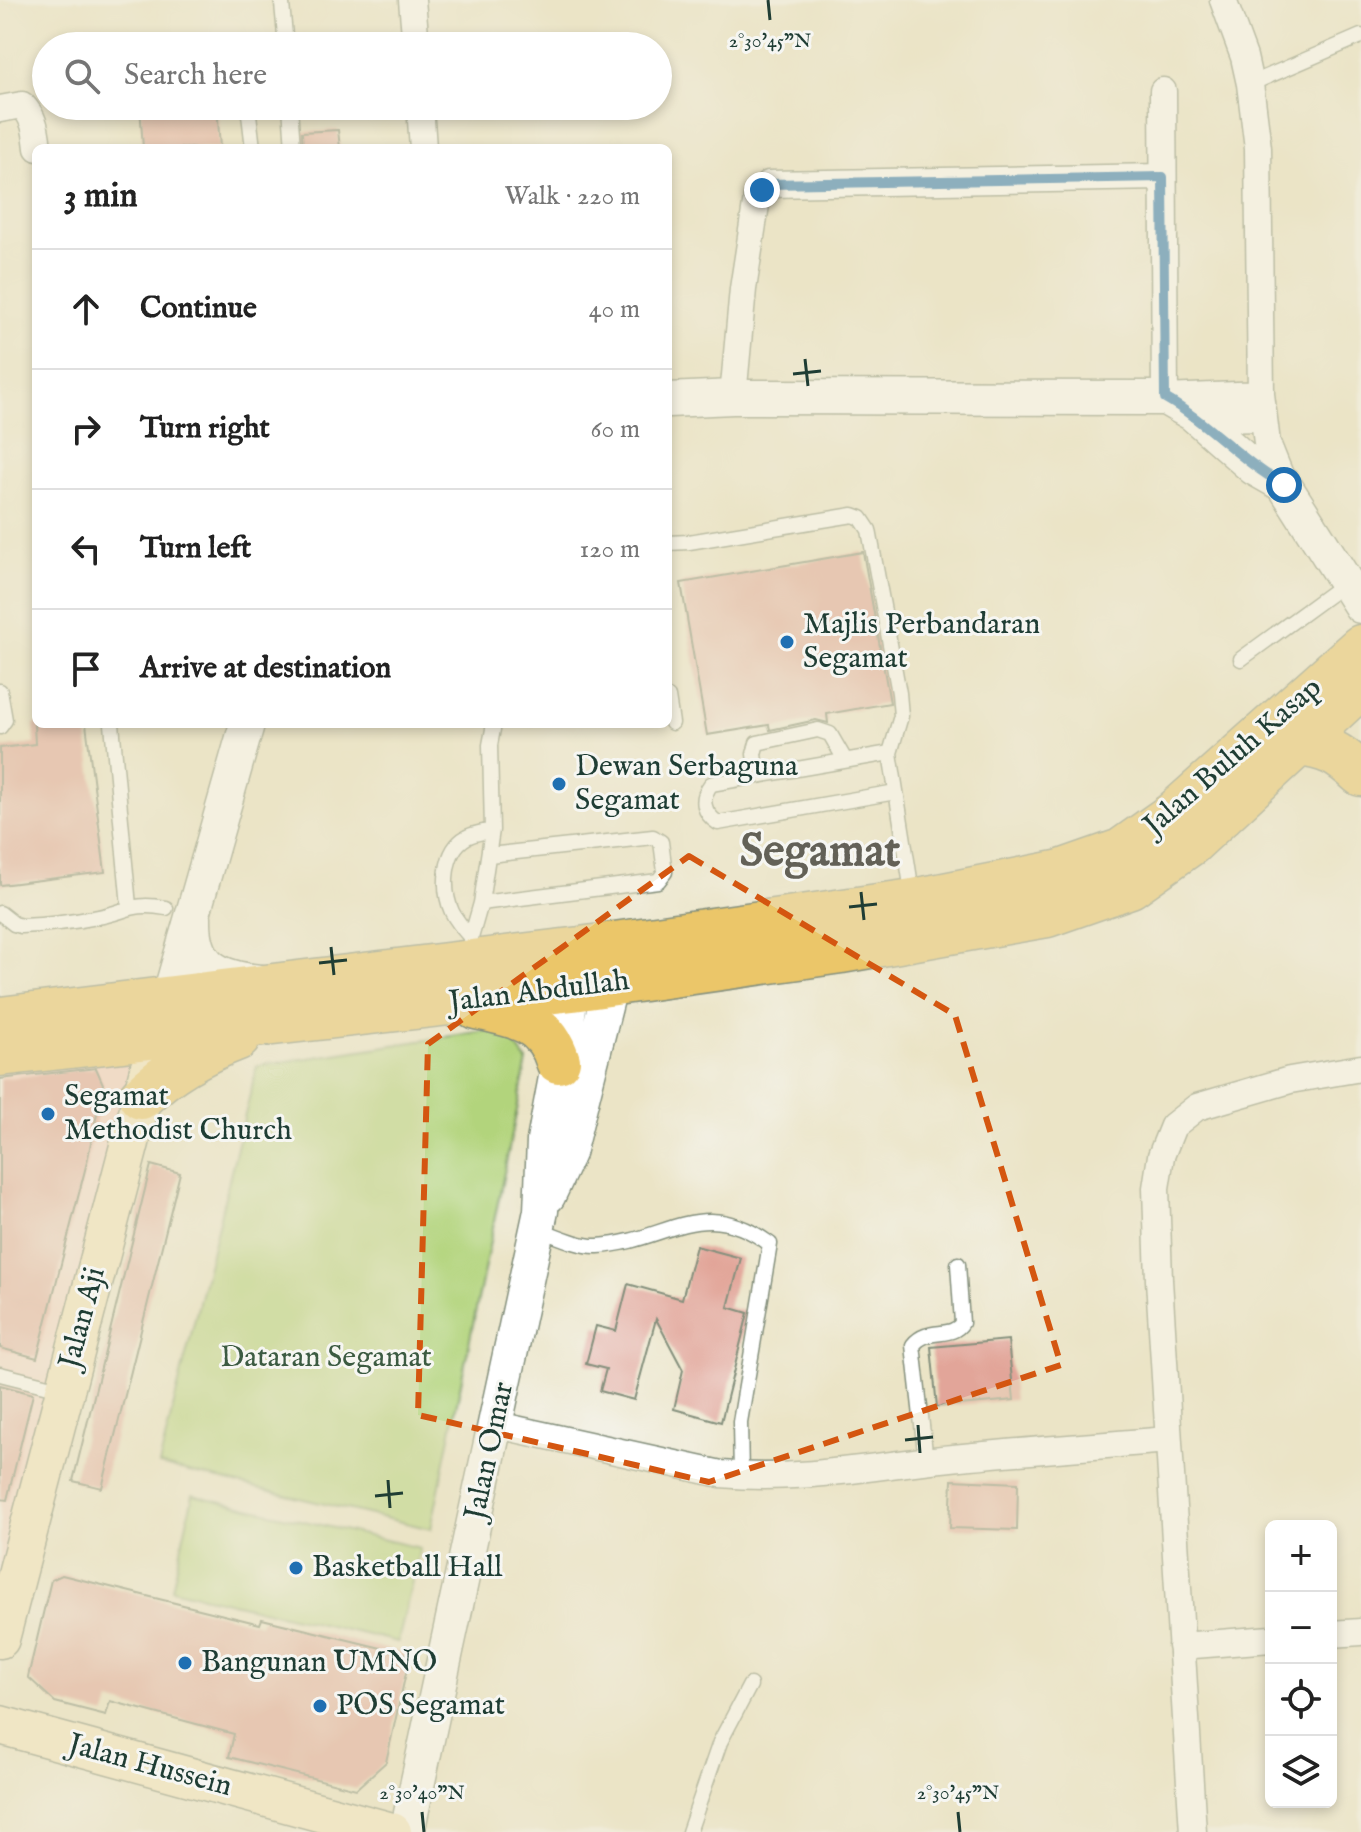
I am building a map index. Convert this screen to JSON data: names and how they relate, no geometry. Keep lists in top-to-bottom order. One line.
{"streets":{"highway":["Jalan Buluh Kasap","Jalan Abdullah"],"main road":["Jalan Aji","Jalan Hussein"],"street":["Jalan Omar"]},"crossings":[["Jalan Buluh Kasap","Jalan Abdullah"],["Jalan Abdullah","Jalan Aji"],["Jalan Abdullah","Jalan Omar"]],"districts":["Segamat"],"parks":["Dataran Segamat"],"places":["Majlis Perbandaran Segamat","Dewan Serbaguna Segamat","Segamat Methodist Church","Basketball Hall","Bangunan UMNO","POS Segamat"],"page":{"search":"Search here","heading":["3 min","Walk · 220 m"],"list":[["Continue","40 m"],["Turn right","60 m"],["Turn left","120 m"],"Arrive at destination"],"map_buttons":["+","−"]},"coordinates":["2°30'45\"N","2°30'40\"N"]}
